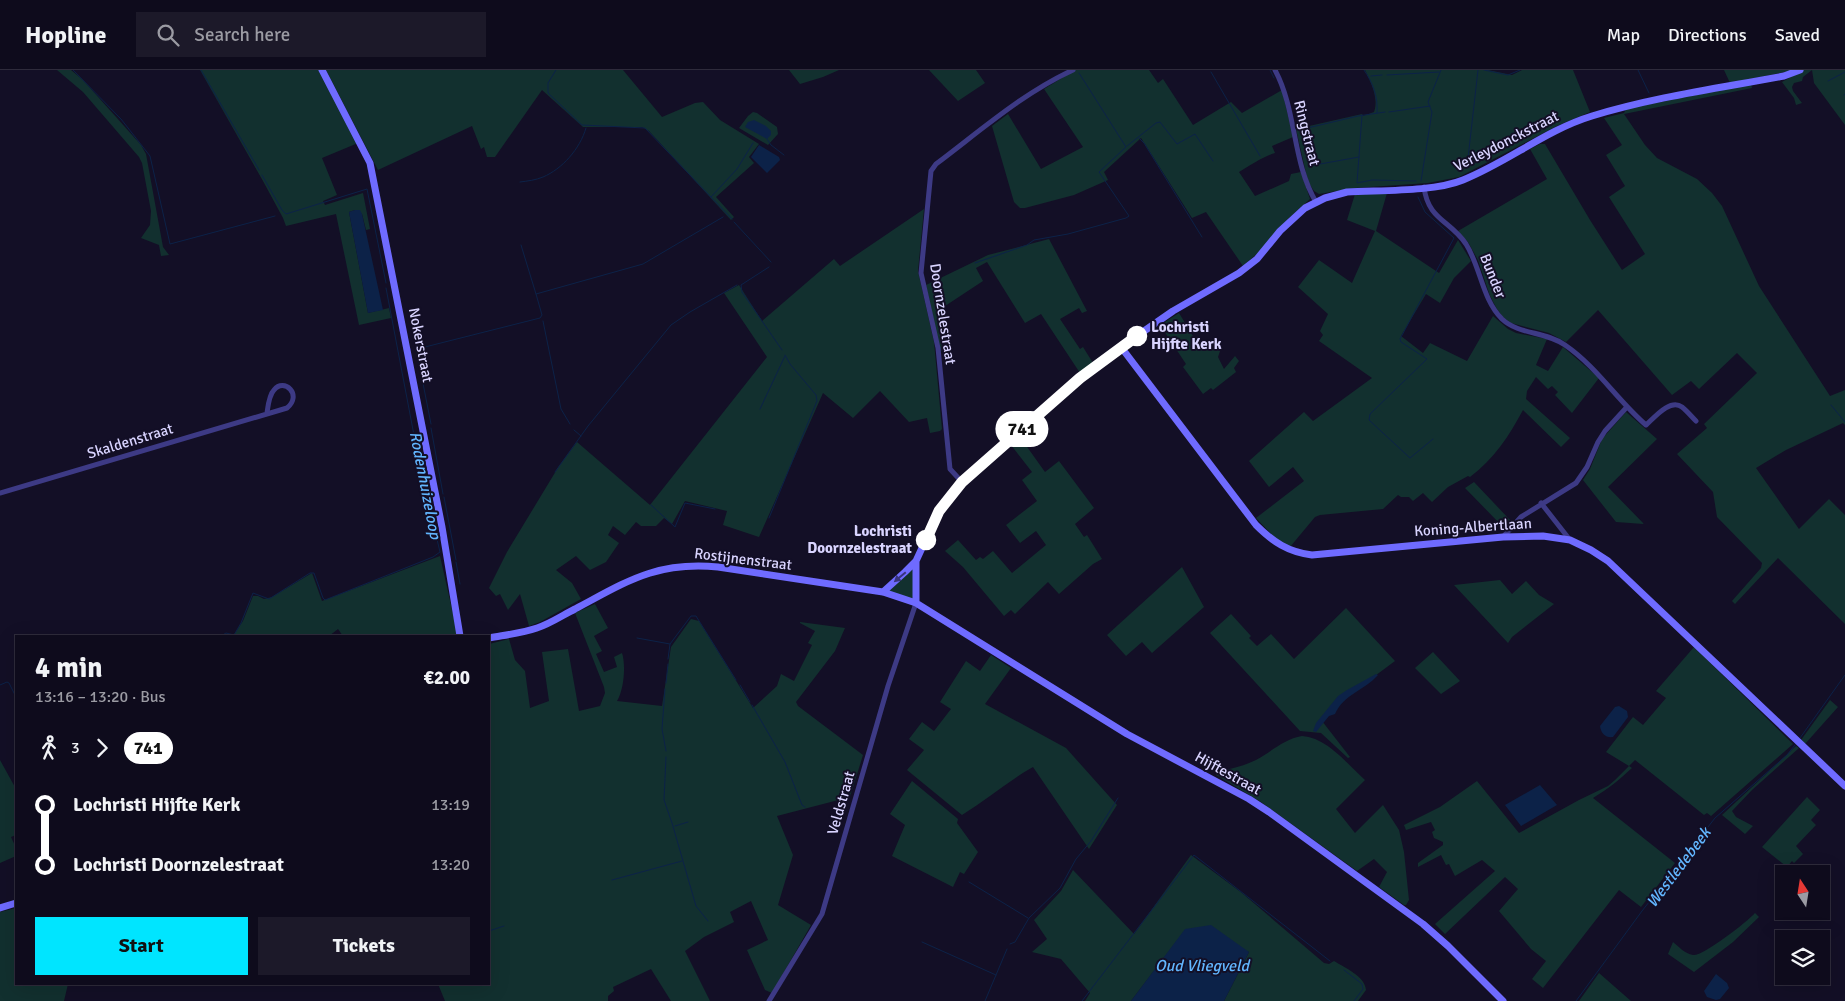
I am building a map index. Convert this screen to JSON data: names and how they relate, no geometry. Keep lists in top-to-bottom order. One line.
{"streets":{"street":["Ringstraat","Verleydonckstraat","Bunder","Doornzelestraat","Nokerstraat","Skaldenstraat","Koning-Albertlaan","Rostijnenstraat","Hijftestraat","Veldstraat"]},"crossings":[["Ringstraat","Verleydonckstraat"],["Verleydonckstraat","Bunder"],["Verleydonckstraat","Doornzelestraat"],["Verleydonckstraat","Koning-Albertlaan"],["Rostijnenstraat","Hijftestraat"],["Rostijnenstraat","Veldstraat"],["Hijftestraat","Veldstraat"]],"water":["Rodenhuizeloop","Westledebeek","Oud Vliegveld"],"places":["Lochristi Hijfte Kerk","Lochristi Doornzelestraat"],"lines":["bus line 741"],"north":"top","page":{"header":"Hopline","search":"Search here","nav":["Map","Directions","Saved"],"on_map":"741","heading":["4 min","13:16 – 13:20 · Bus","€2.00"],"legs":["3","741"],"list":[{"name":"Lochristi Hijfte Kerk","value":"13:19"},{"name":"Lochristi Doornzelestraat","value":"13:20"}],"buttons":["Start","Tickets"]}}
